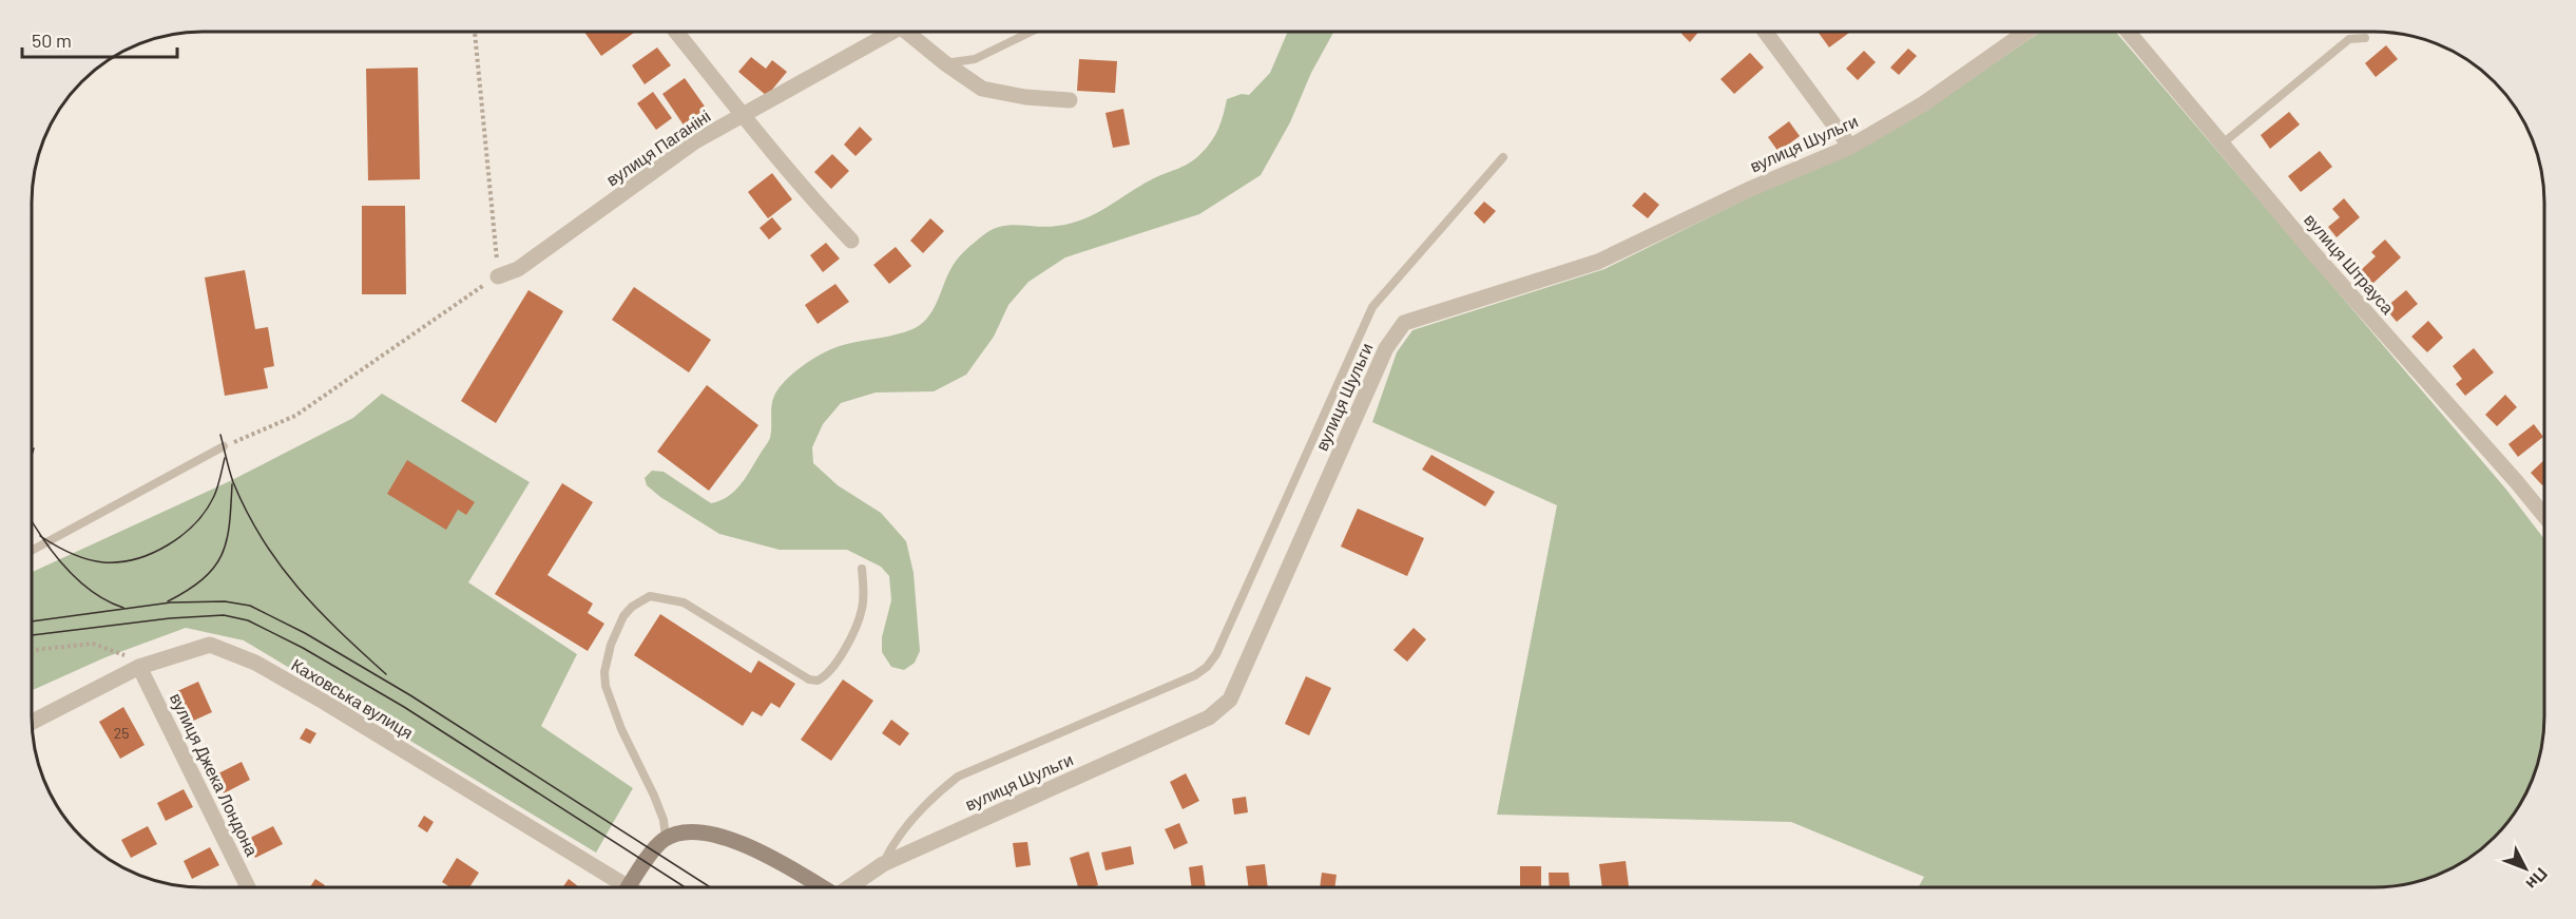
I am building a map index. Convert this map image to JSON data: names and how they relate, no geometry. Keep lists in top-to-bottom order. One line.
{"streets":{"street":["вулиця Шульги","вулиця Паганіні","вулиця Штрауса","Каховська вулиця","вулиця Джека Лондона"]},"crossings":[["Каховська вулиця","вулиця Джека Лондона"]],"house_numbers":["25"],"scale_bar":"50 m","north":"bottom right"}
